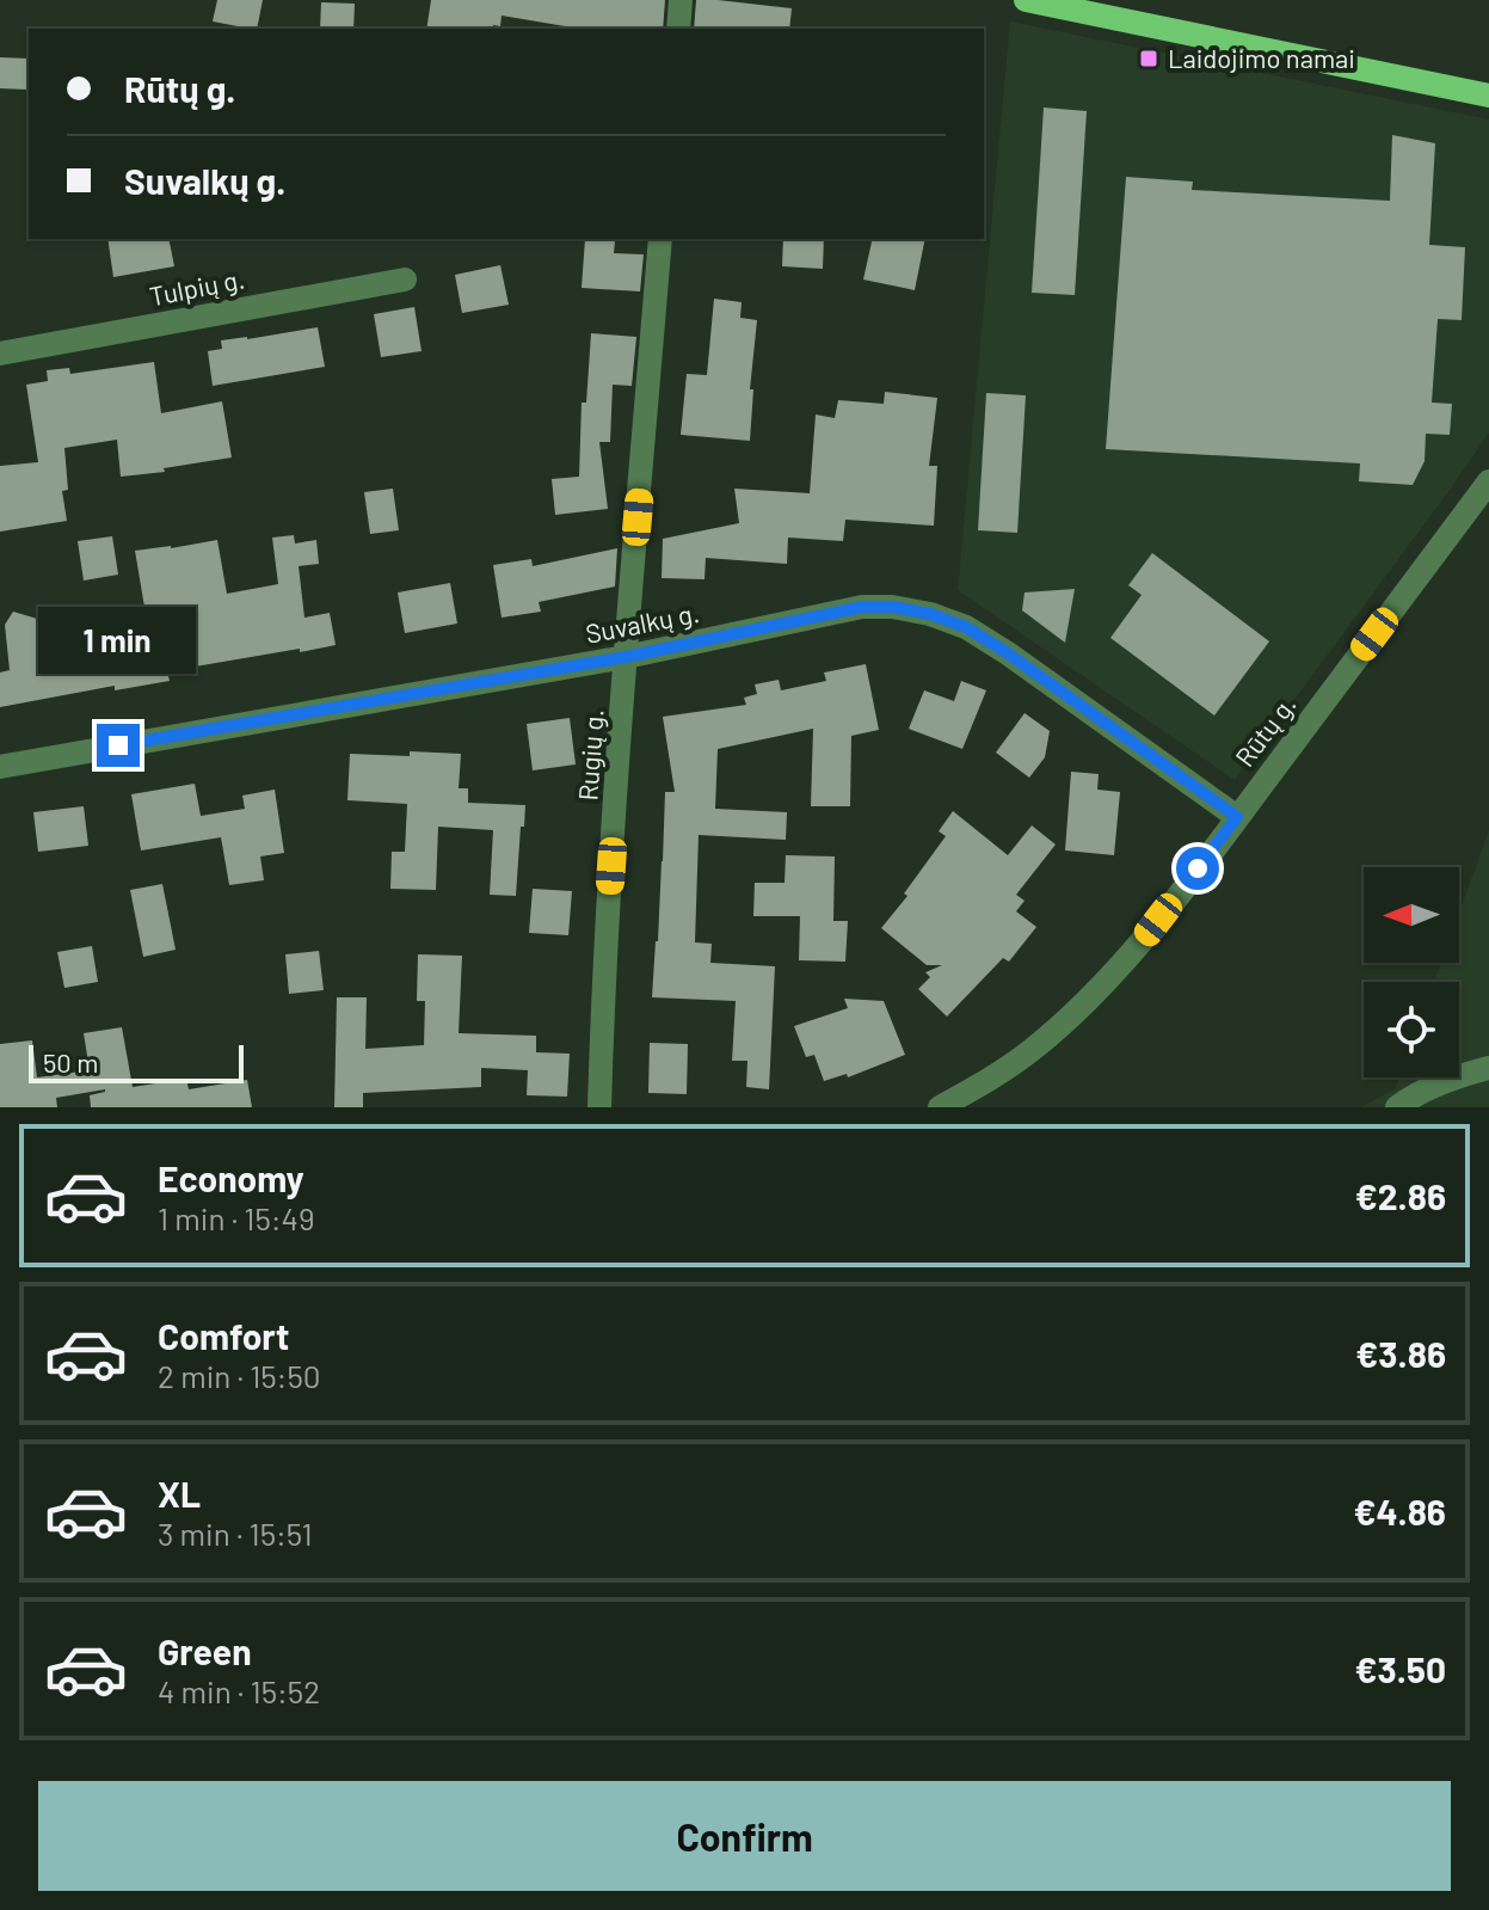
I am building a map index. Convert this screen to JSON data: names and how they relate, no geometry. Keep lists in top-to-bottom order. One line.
{"streets":{"street":["Tulpių g.","Suvalkų g.","Rūtų g.","Rugių g."]},"crossings":[["Suvalkų g.","Rūtų g."],["Suvalkų g.","Rugių g."]],"places":{"transit":["Laidojimo namai"]},"scale_bar":"50 m","north":"left","page":{"banner":["Rūtų g.","Suvalkų g."],"bubble":"1 min","scale":"50 m","list":[{"name":"Economy","note":"1 min · 15:49","value":"€2.86"},{"name":"Comfort","note":"2 min · 15:50","value":"€3.86"},{"name":"XL","note":"3 min · 15:51","value":"€4.86"},{"name":"Green","note":"4 min · 15:52","value":"€3.50"}],"buttons":"Confirm"}}
